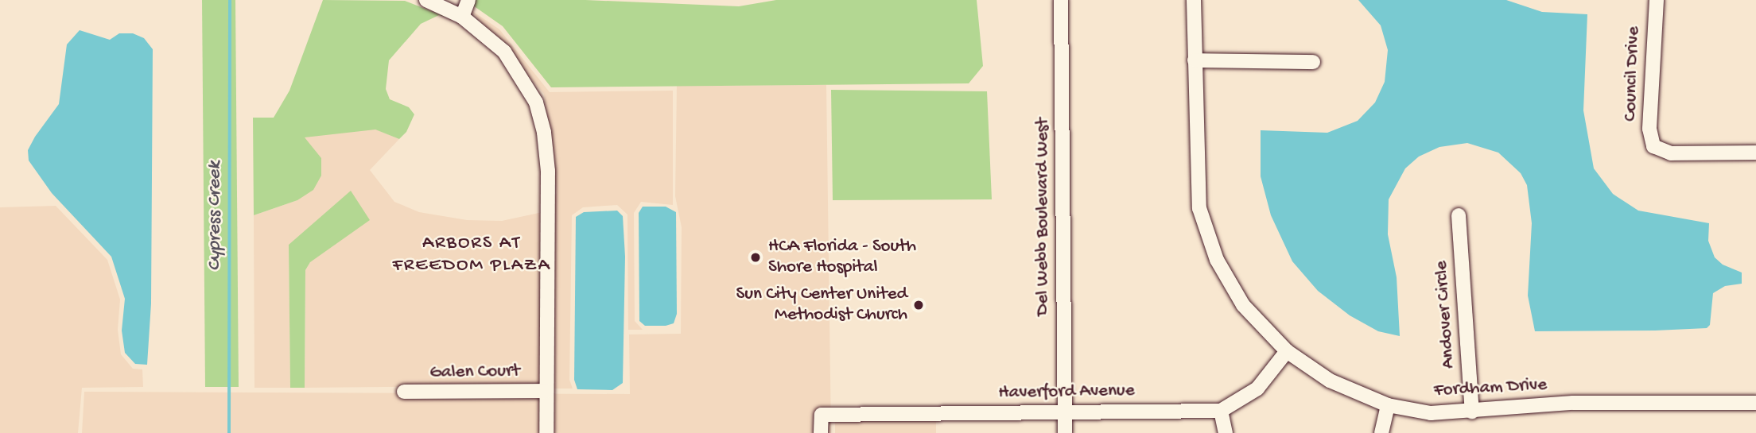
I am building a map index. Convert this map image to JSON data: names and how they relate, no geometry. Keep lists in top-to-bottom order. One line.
{"streets":{"street":["Council Drive","Del Webb Boulevard West","Andover Circle","Galen Court","Fordham Drive","Haverford Avenue"]},"crossings":[["Del Webb Boulevard West","Haverford Avenue"],["Andover Circle","Fordham Drive"]],"districts":["ARBORS AT FREEDOM PLAZA"],"water":["Cypress Creek"],"places":["HCA Florida - South Shore Hospital","Sun City Center United Methodist Church"]}
